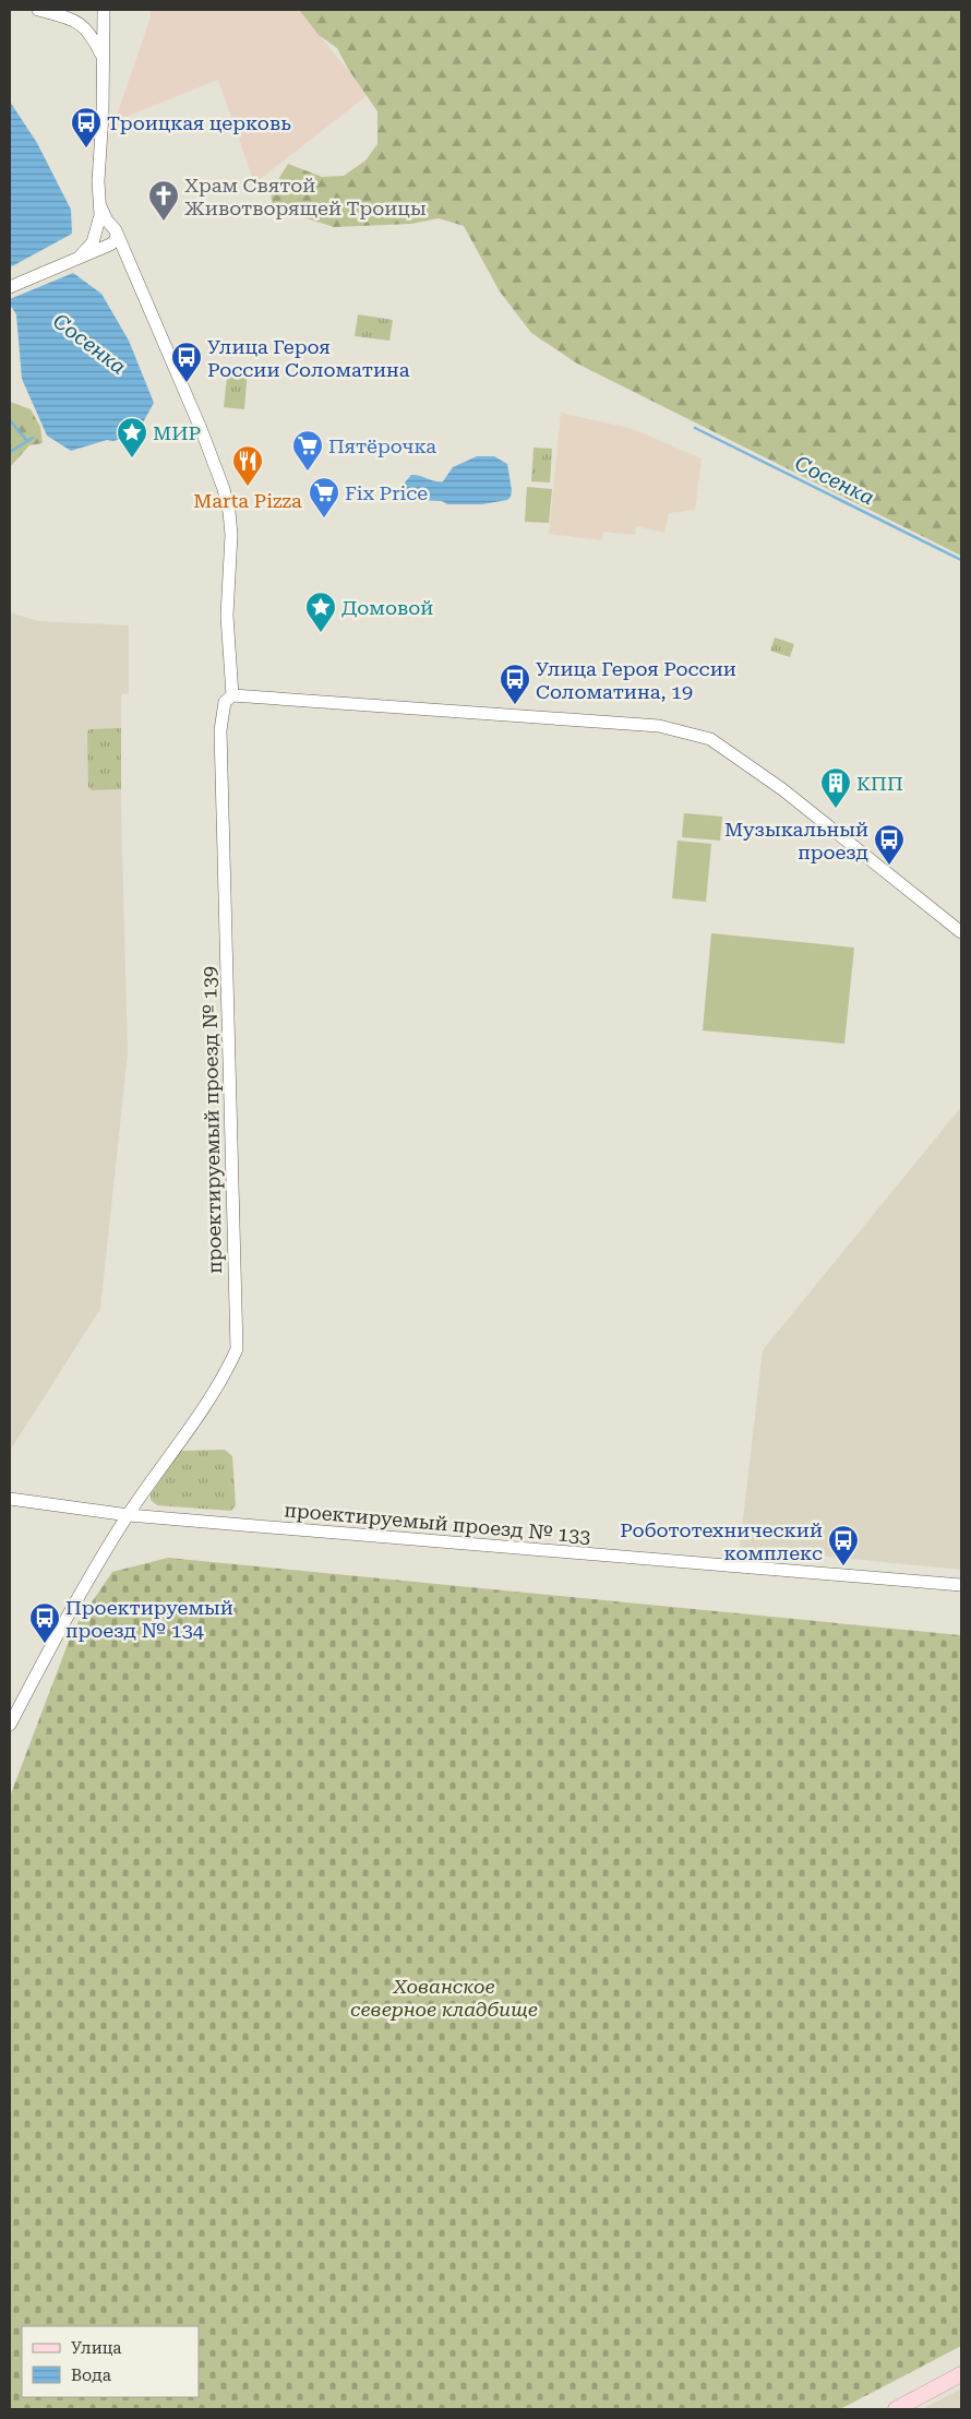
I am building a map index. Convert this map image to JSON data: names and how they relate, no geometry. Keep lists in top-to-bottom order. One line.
{"streets":{"street":["проектируемый проезд № 139","проектируемый проезд № 133"]},"crossings":[["проектируемый проезд № 139","проектируемый проезд № 133"]],"water":["Сосенка"],"parks":["Хованское северное кладбище"],"places":{"bus stop":["Троицкая церковь","Улица Героя России Соломатина","Улица Героя России Соломатина, 19","Музыкальный проезд","Робототехнический комплекс","Проектируемый проезд № 134"],"church":["Храм Святой Животворящей Троицы"],"place":["МИР","Домовой"],"supermarket":["Пятёрочка","Fix Price"],"restaurant":["Marta Pizza"],"building":["КПП"]},"legend":["Улица","Вода"]}
